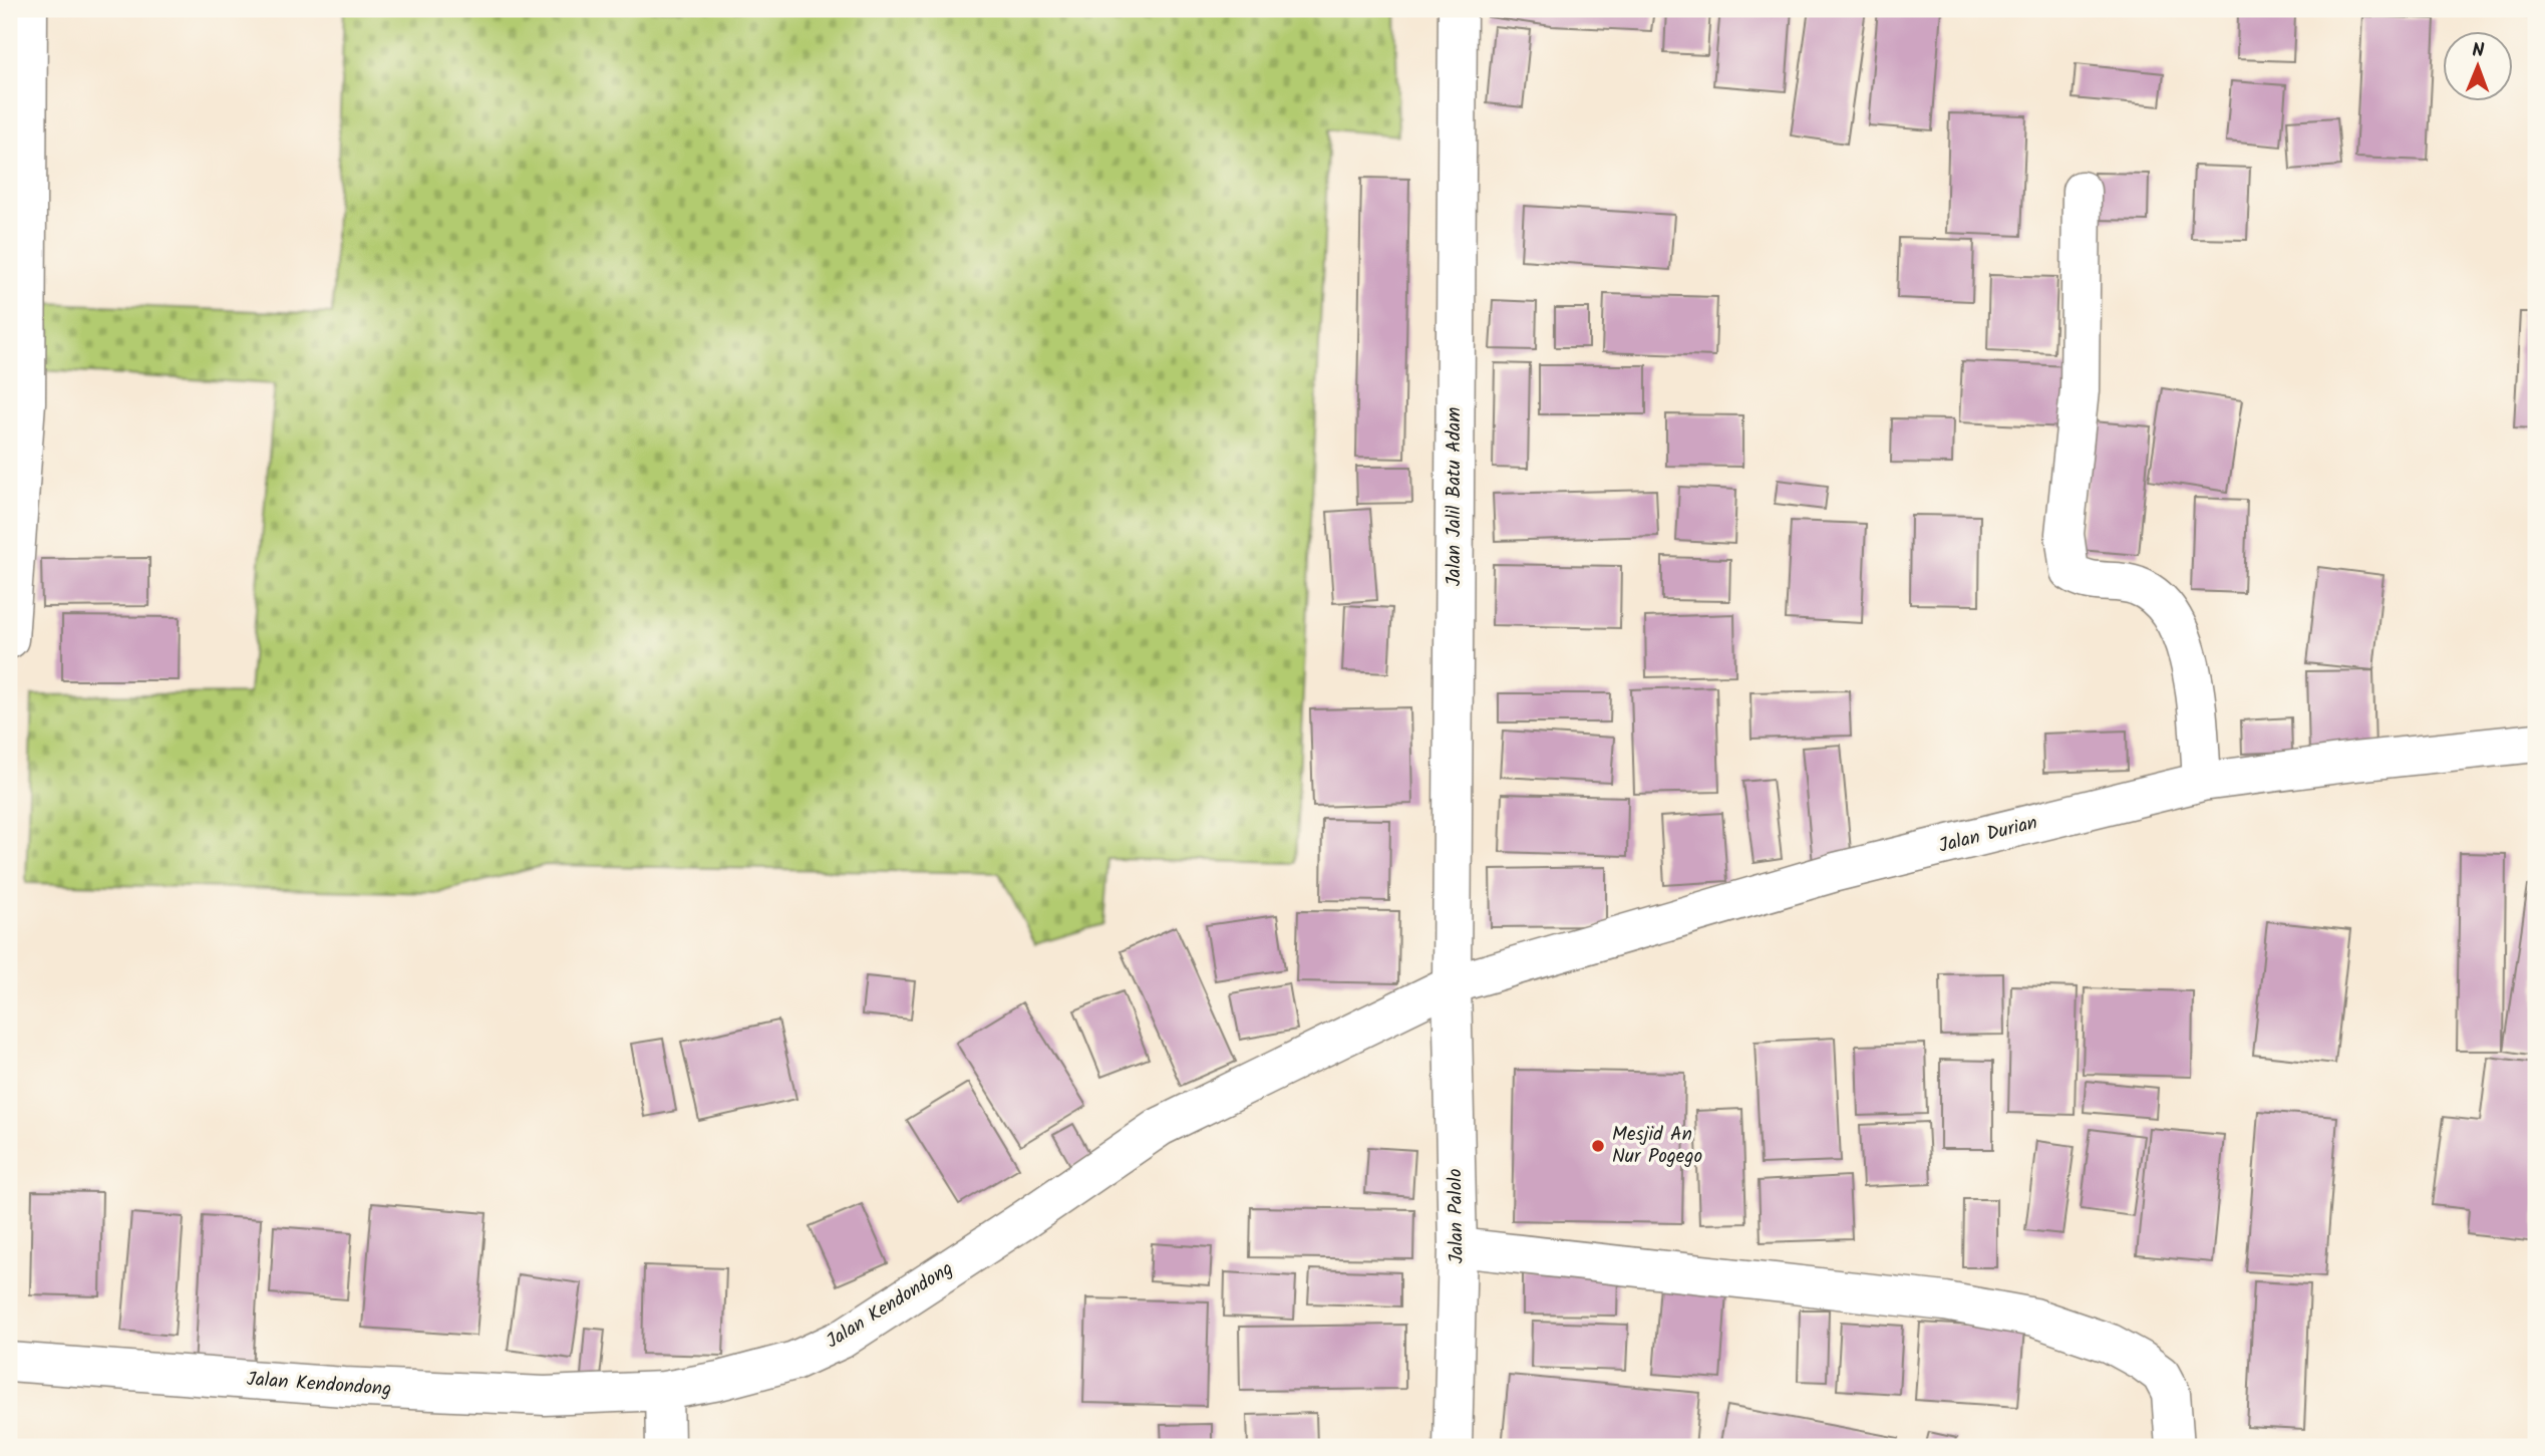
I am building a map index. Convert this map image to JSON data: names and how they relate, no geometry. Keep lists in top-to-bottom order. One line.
{"streets":{"street":["Jalan Jalil Batu Adam","Jalan Durian","Jalan Palolo","Jalan Kendondong"]},"crossings":[["Jalan Jalil Batu Adam","Jalan Durian"],["Jalan Jalil Batu Adam","Jalan Palolo"],["Jalan Jalil Batu Adam","Jalan Kendondong"],["Jalan Durian","Jalan Palolo"],["Jalan Durian","Jalan Kendondong"],["Jalan Palolo","Jalan Kendondong"]],"places":["Mesjid An Nur Pogego"],"north":"top"}
